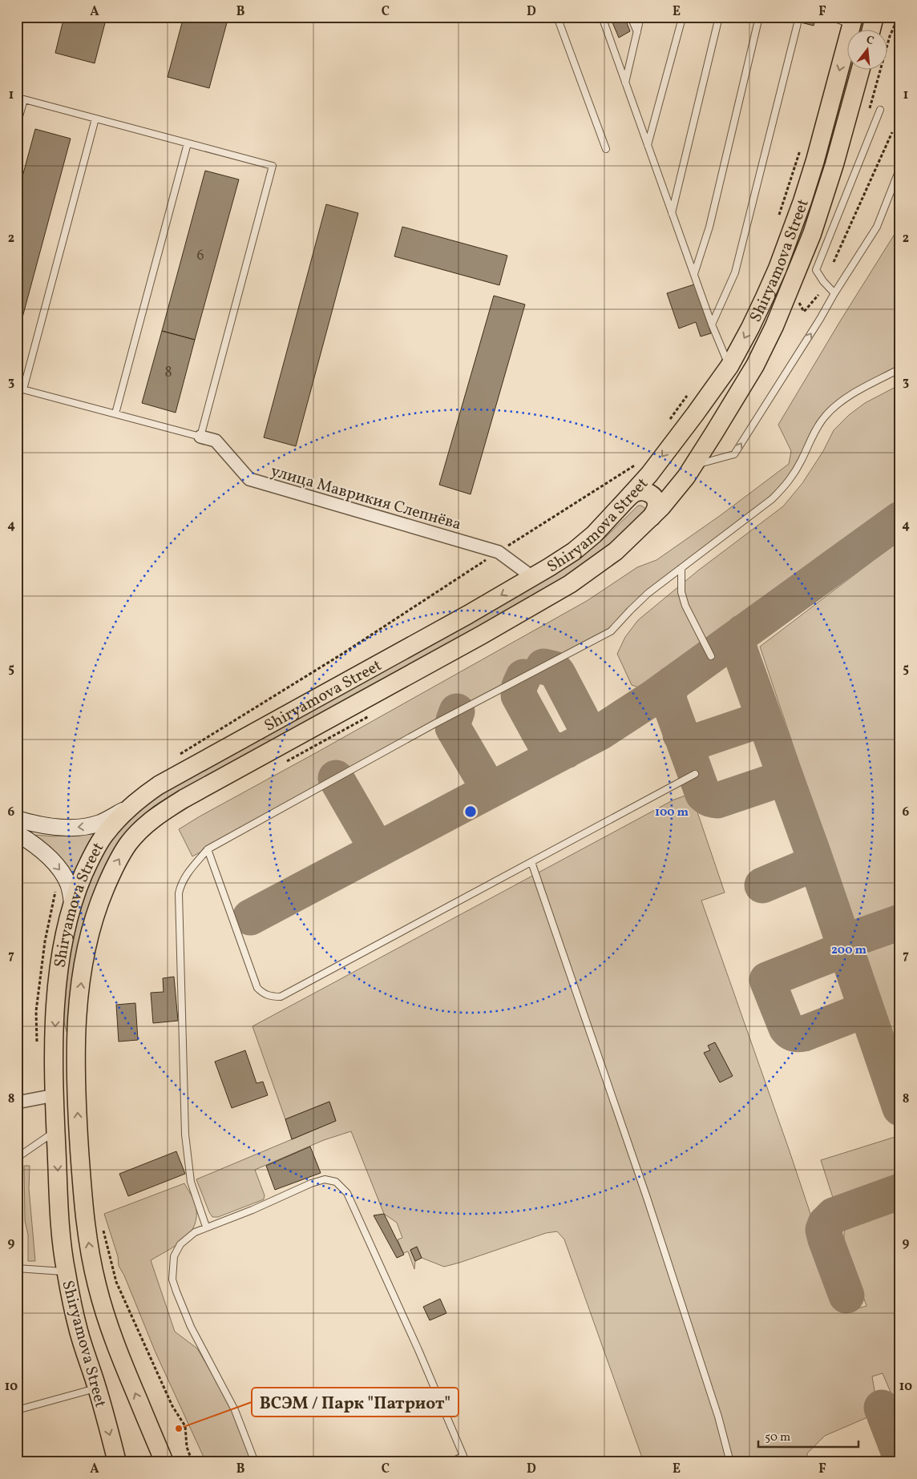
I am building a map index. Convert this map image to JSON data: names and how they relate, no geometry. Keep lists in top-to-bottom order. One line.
{"streets":{"main road":["Shiryamova Street"],"street":["улица Маврикия Слепнёва"]},"crossings":[["Shiryamova Street","улица Маврикия Слепнёва"]],"places":["ВСЭМ / Парк \"Патриот\""],"house_numbers":["6","8"],"scale_bar":"50 m","north":"top","grid":{"columns":["A","B","C","D","E","F"],"rows":["1","2","3","4","5","6","7","8","9","10"]},"rings":["100 m","200 m"]}
